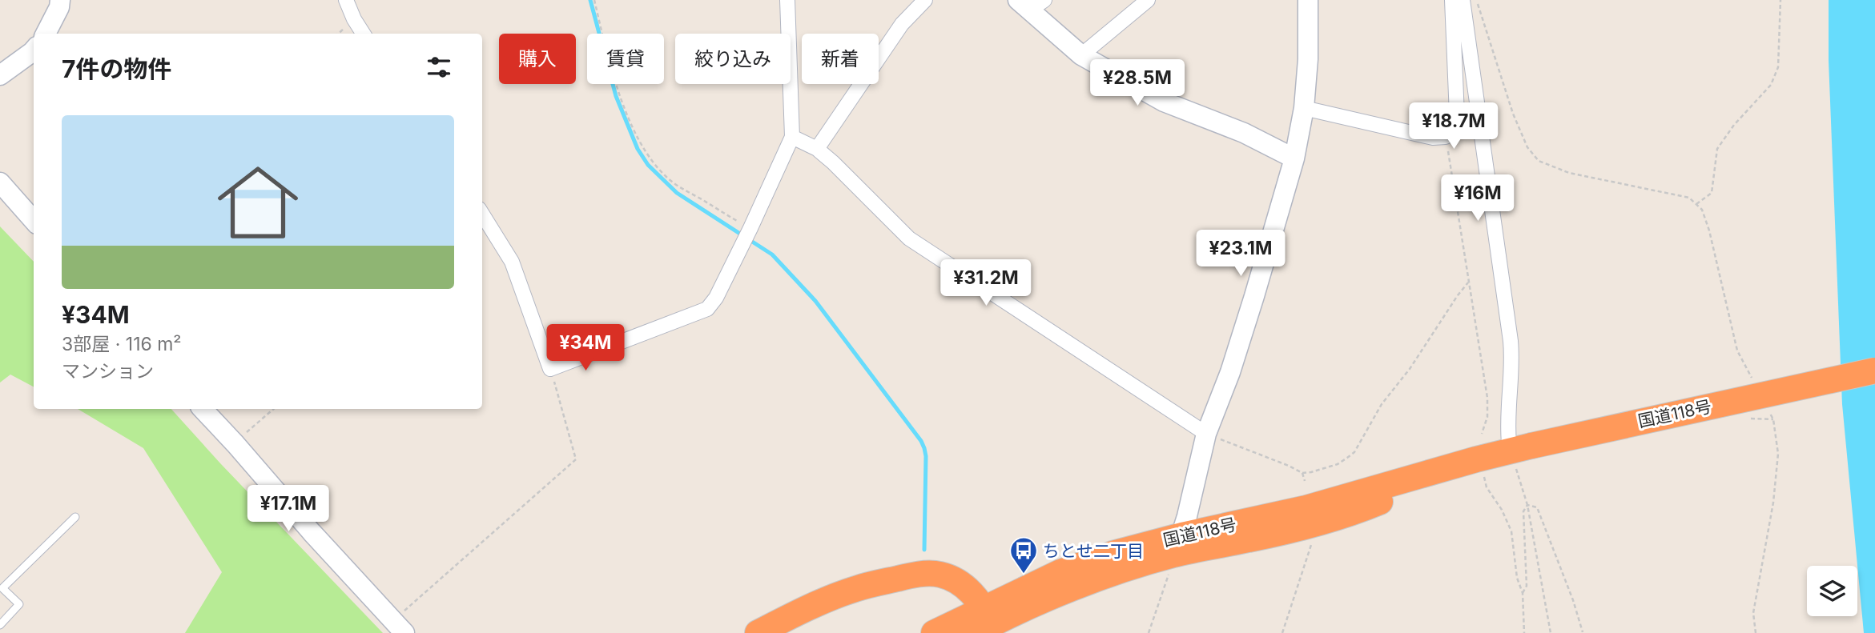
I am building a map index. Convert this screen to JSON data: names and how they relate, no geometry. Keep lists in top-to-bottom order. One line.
{"streets":{"highway":["国道118号"]},"places":{"bus stop":["ちとせ二丁目"]},"page":{"chip":["購入","賃貸","絞り込み","新着"],"heading":"7件の物件","price":["¥28.5M","¥18.7M","¥16M","¥23.1M","¥31.2M","¥34M","¥17.1M"],"list":[{"name":"¥34M","note":"3部屋 · 116 m² · マンション"}]}}
